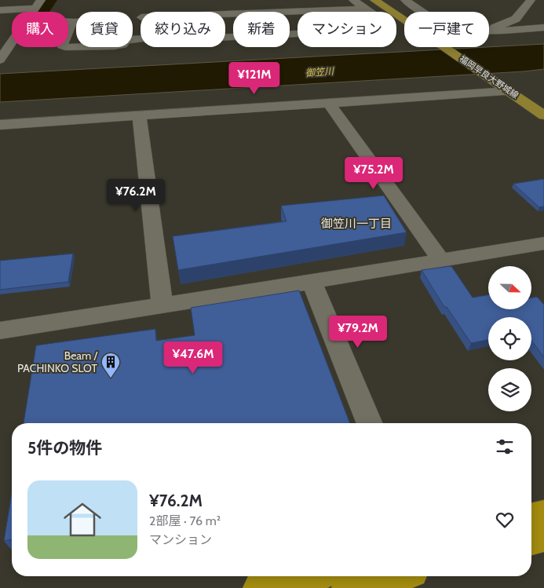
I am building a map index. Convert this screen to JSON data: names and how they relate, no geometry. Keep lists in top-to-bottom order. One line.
{"streets":{"main road":["福岡早良大野城線"]},"districts":["御笠川一丁目"],"water":["御笠川"],"places":{"building":["Beam / PACHINKO SLOT"]},"north":"right","page":{"chip":["購入","賃貸","絞り込み","新着","マンション","一戸建て"],"price":["¥121M","¥75.2M","¥76.2M","¥79.2M","¥47.6M"],"heading":"5件の物件","list":[{"name":"¥76.2M","note":"2部屋 · 76 m² · マンション"}]}}
